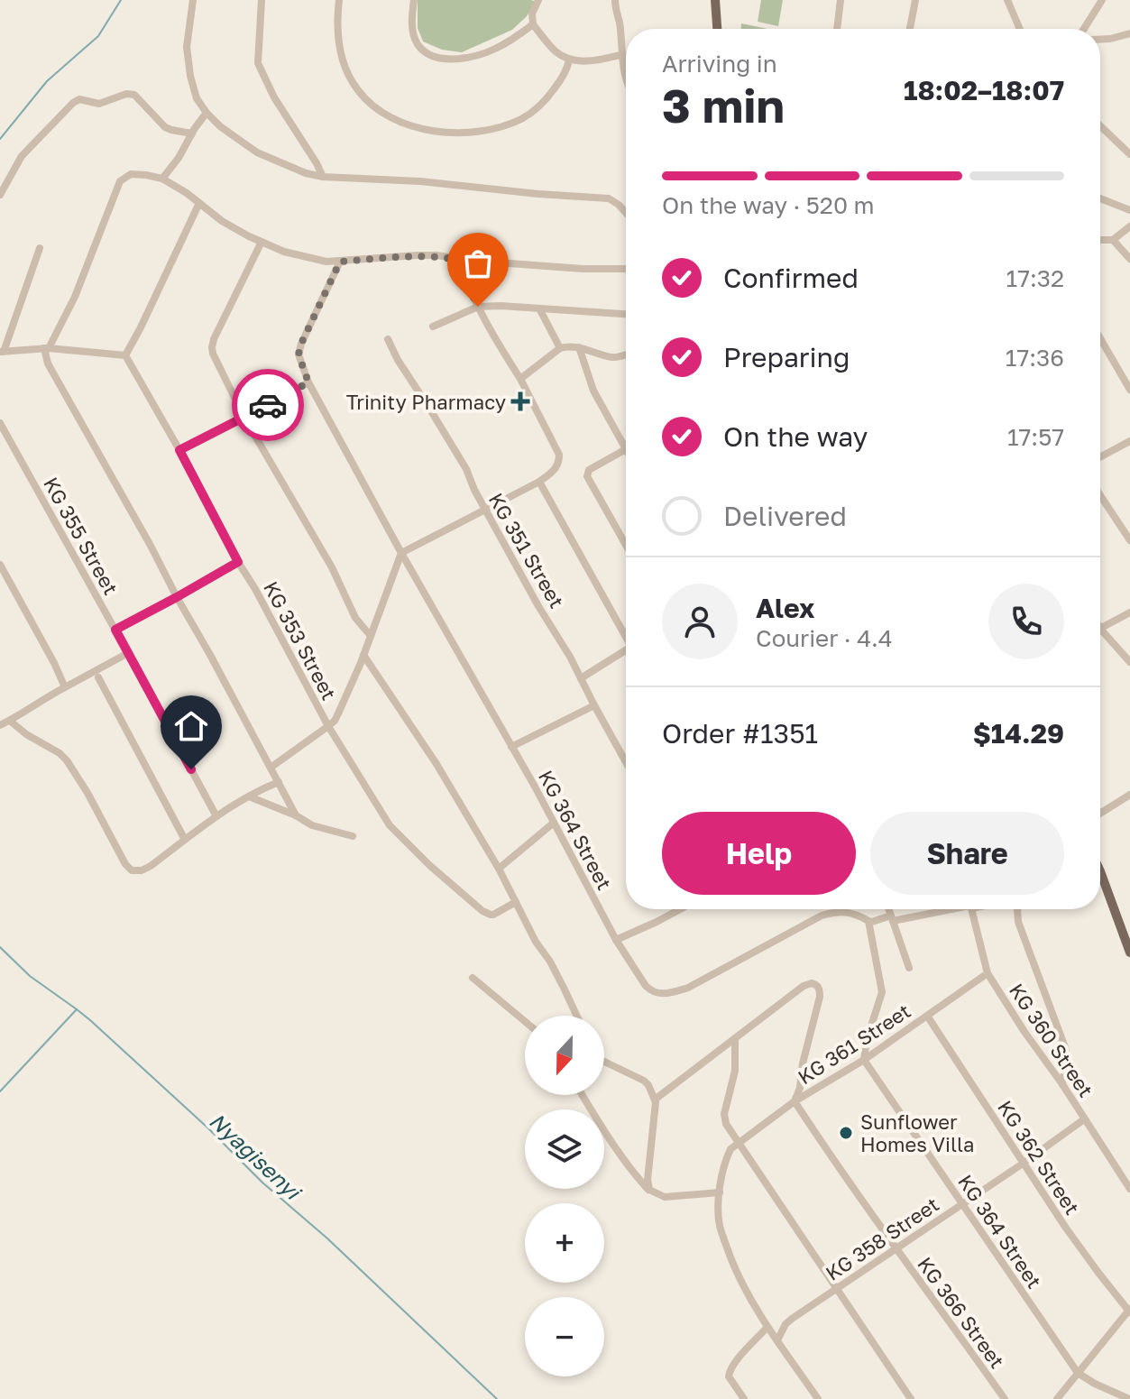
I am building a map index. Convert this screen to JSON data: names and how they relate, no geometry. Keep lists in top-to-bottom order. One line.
{"streets":{"street":["KG 355 Street","KG 351 Street","KG 353 Street","KG 364 Street","KG 360 Street","KG 361 Street","KG 362 Street","KG 358 Street","KG 366 Street"]},"crossings":[["KG 364 Street","KG 361 Street"],["KG 364 Street","KG 358 Street"],["KG 360 Street","KG 361 Street"],["KG 360 Street","KG 358 Street"],["KG 361 Street","KG 362 Street"],["KG 361 Street","KG 366 Street"],["KG 362 Street","KG 358 Street"],["KG 358 Street","KG 366 Street"]],"water":["Nyagisenyi"],"places":{"health":["Trinity Pharmacy"],"other":["Sunflower Homes Villa"]},"north":"bottom","page":{"heading":["3 min","Arriving in","18:02–18:07"],"panel":["Alex","Courier · 4.4","Order #1351","$14.29"],"bar":"On the way · 520 m","list":[["Confirmed","17:32"],["Preparing","17:36"],["On the way","17:57"],"Delivered"],"buttons":["Help","Share"],"map_buttons":["+","−"]}}
